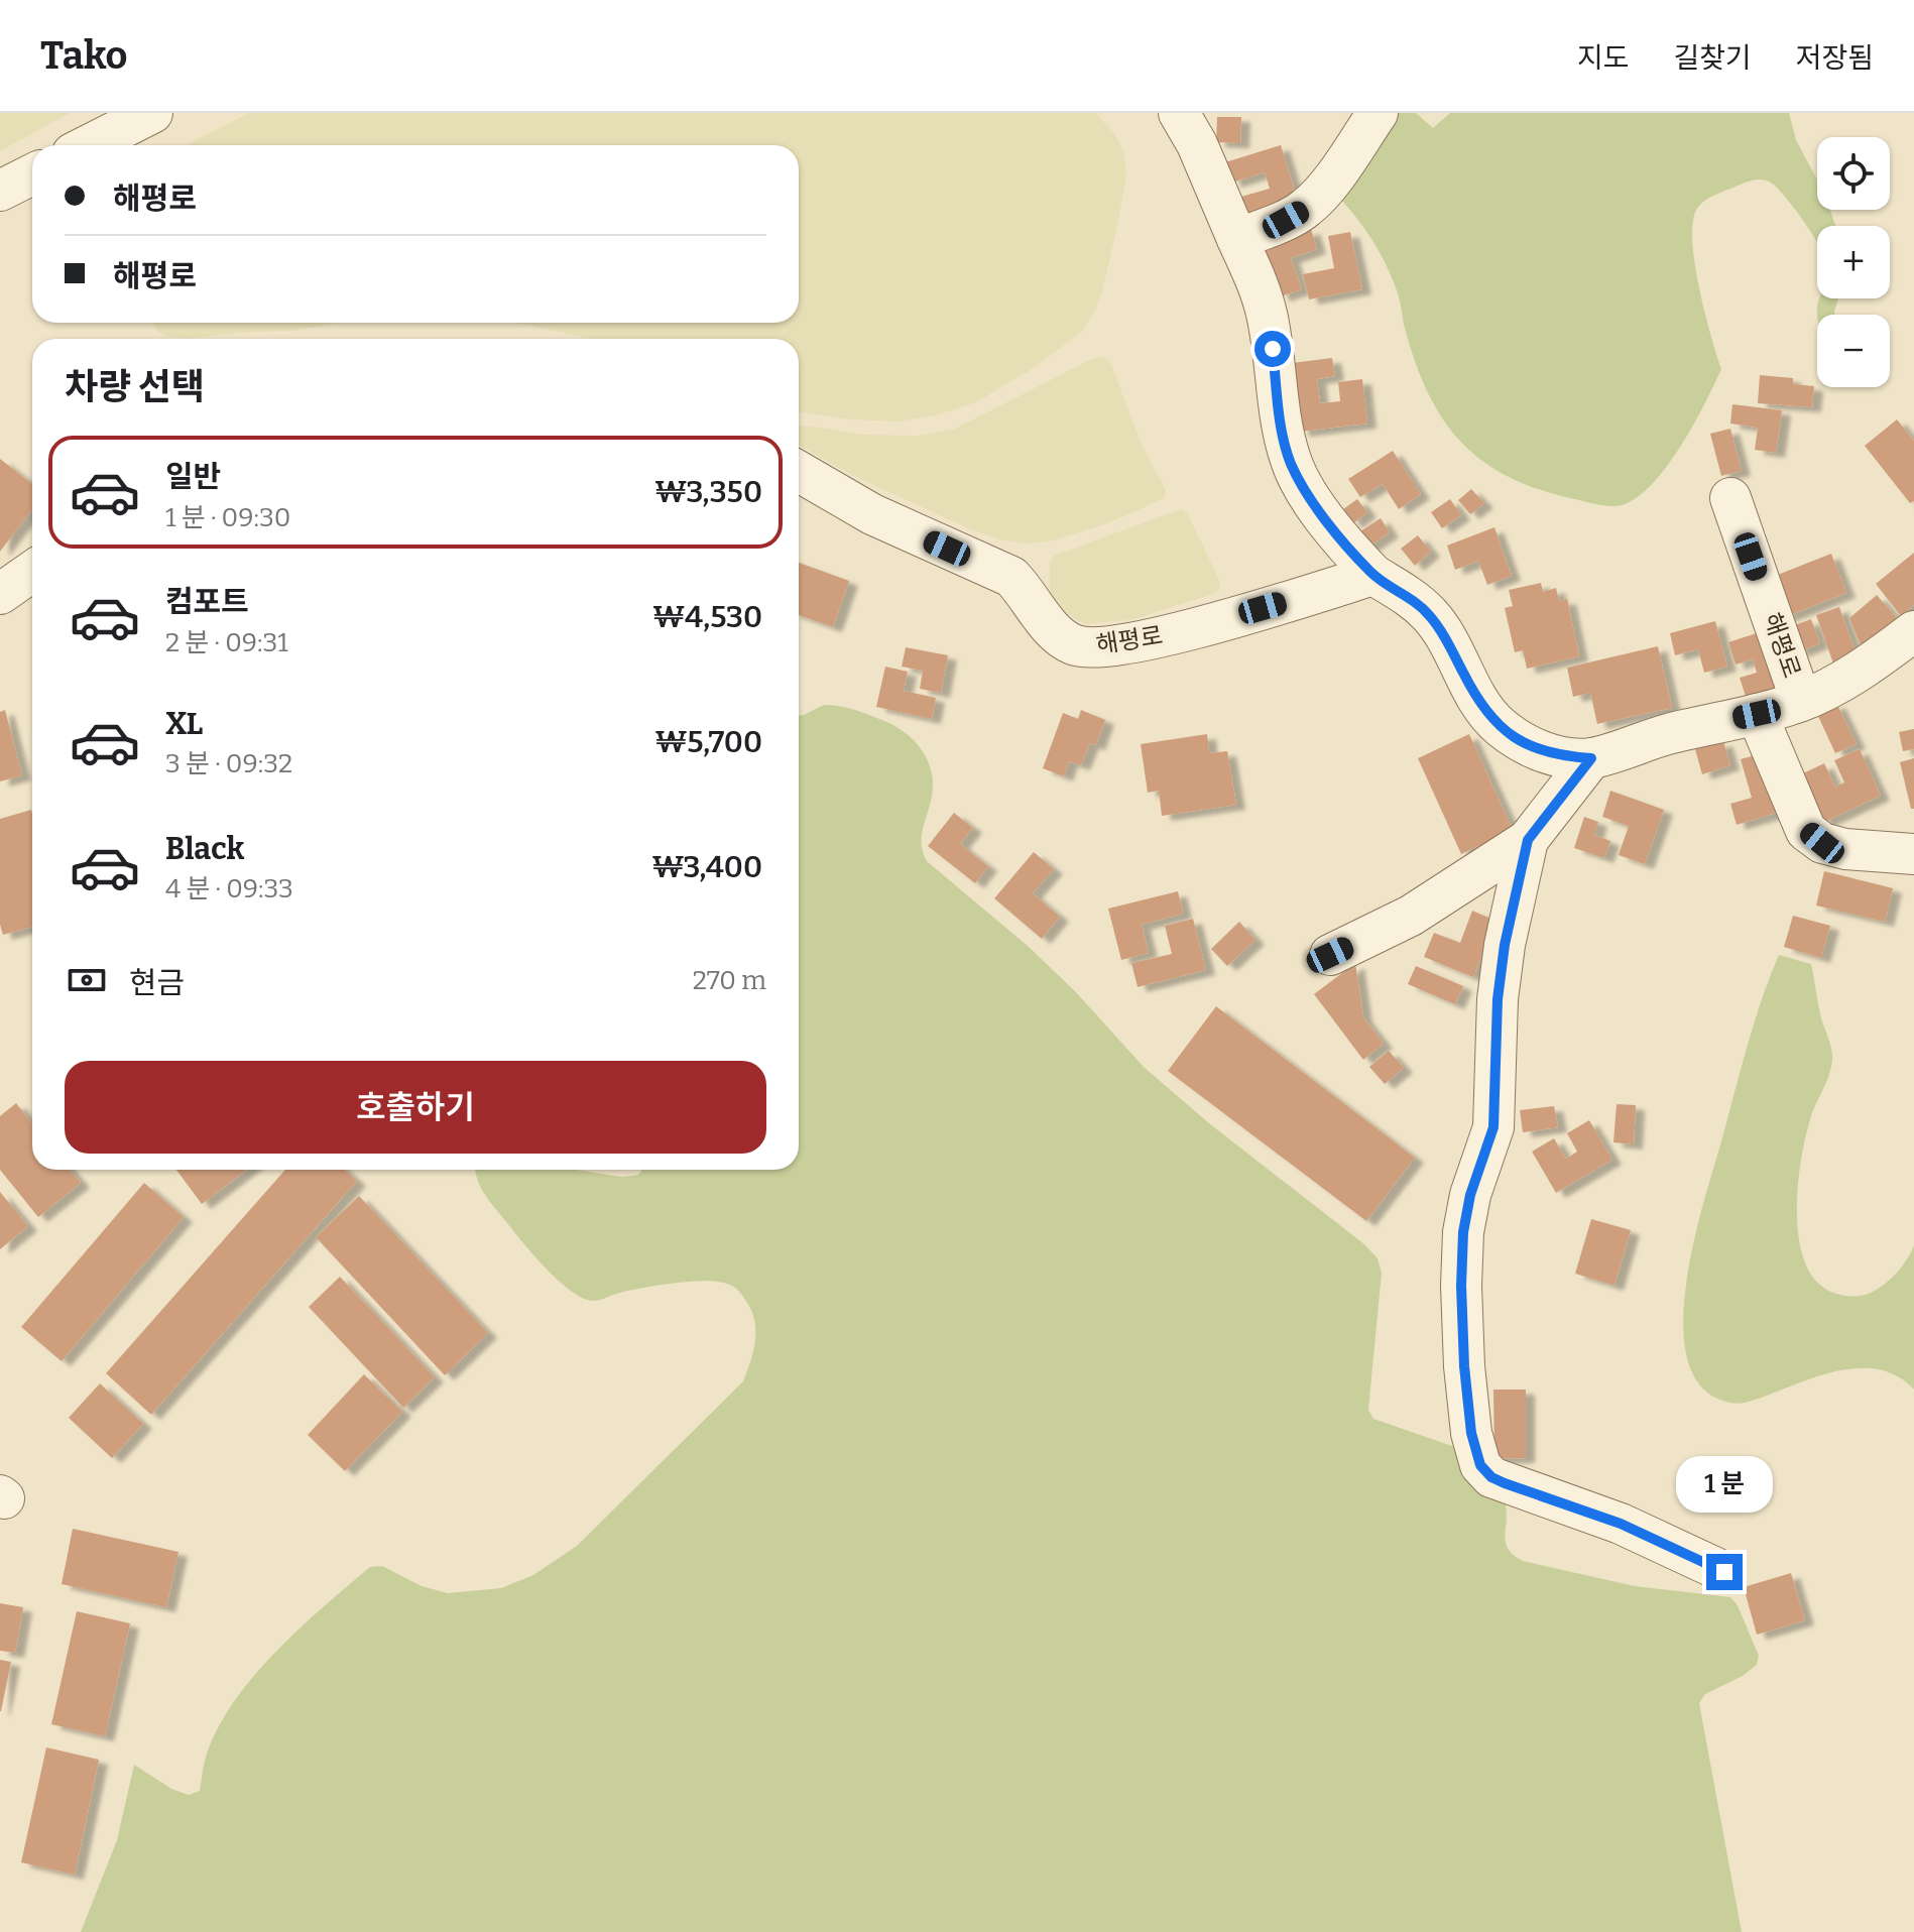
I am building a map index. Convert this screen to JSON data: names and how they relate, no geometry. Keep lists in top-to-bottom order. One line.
{"streets":{"street":["해평로"]},"page":{"header":"Tako","nav":["지도","길찾기","저장됨"],"map_buttons":["+","−"],"banner":["해평로","해평로"],"heading":"차량 선택","list":[{"name":"일반","note":"1 분 · 09:30","value":"₩3,350"},{"name":"컴포트","note":"2 분 · 09:31","value":"₩4,530"},{"name":"XL","note":"3 분 · 09:32","value":"₩5,700"},{"name":"Black","note":"4 분 · 09:33","value":"₩3,400"}],"pay":["현금","270 m"],"buttons":"호출하기","bubble":"1 분"}}
